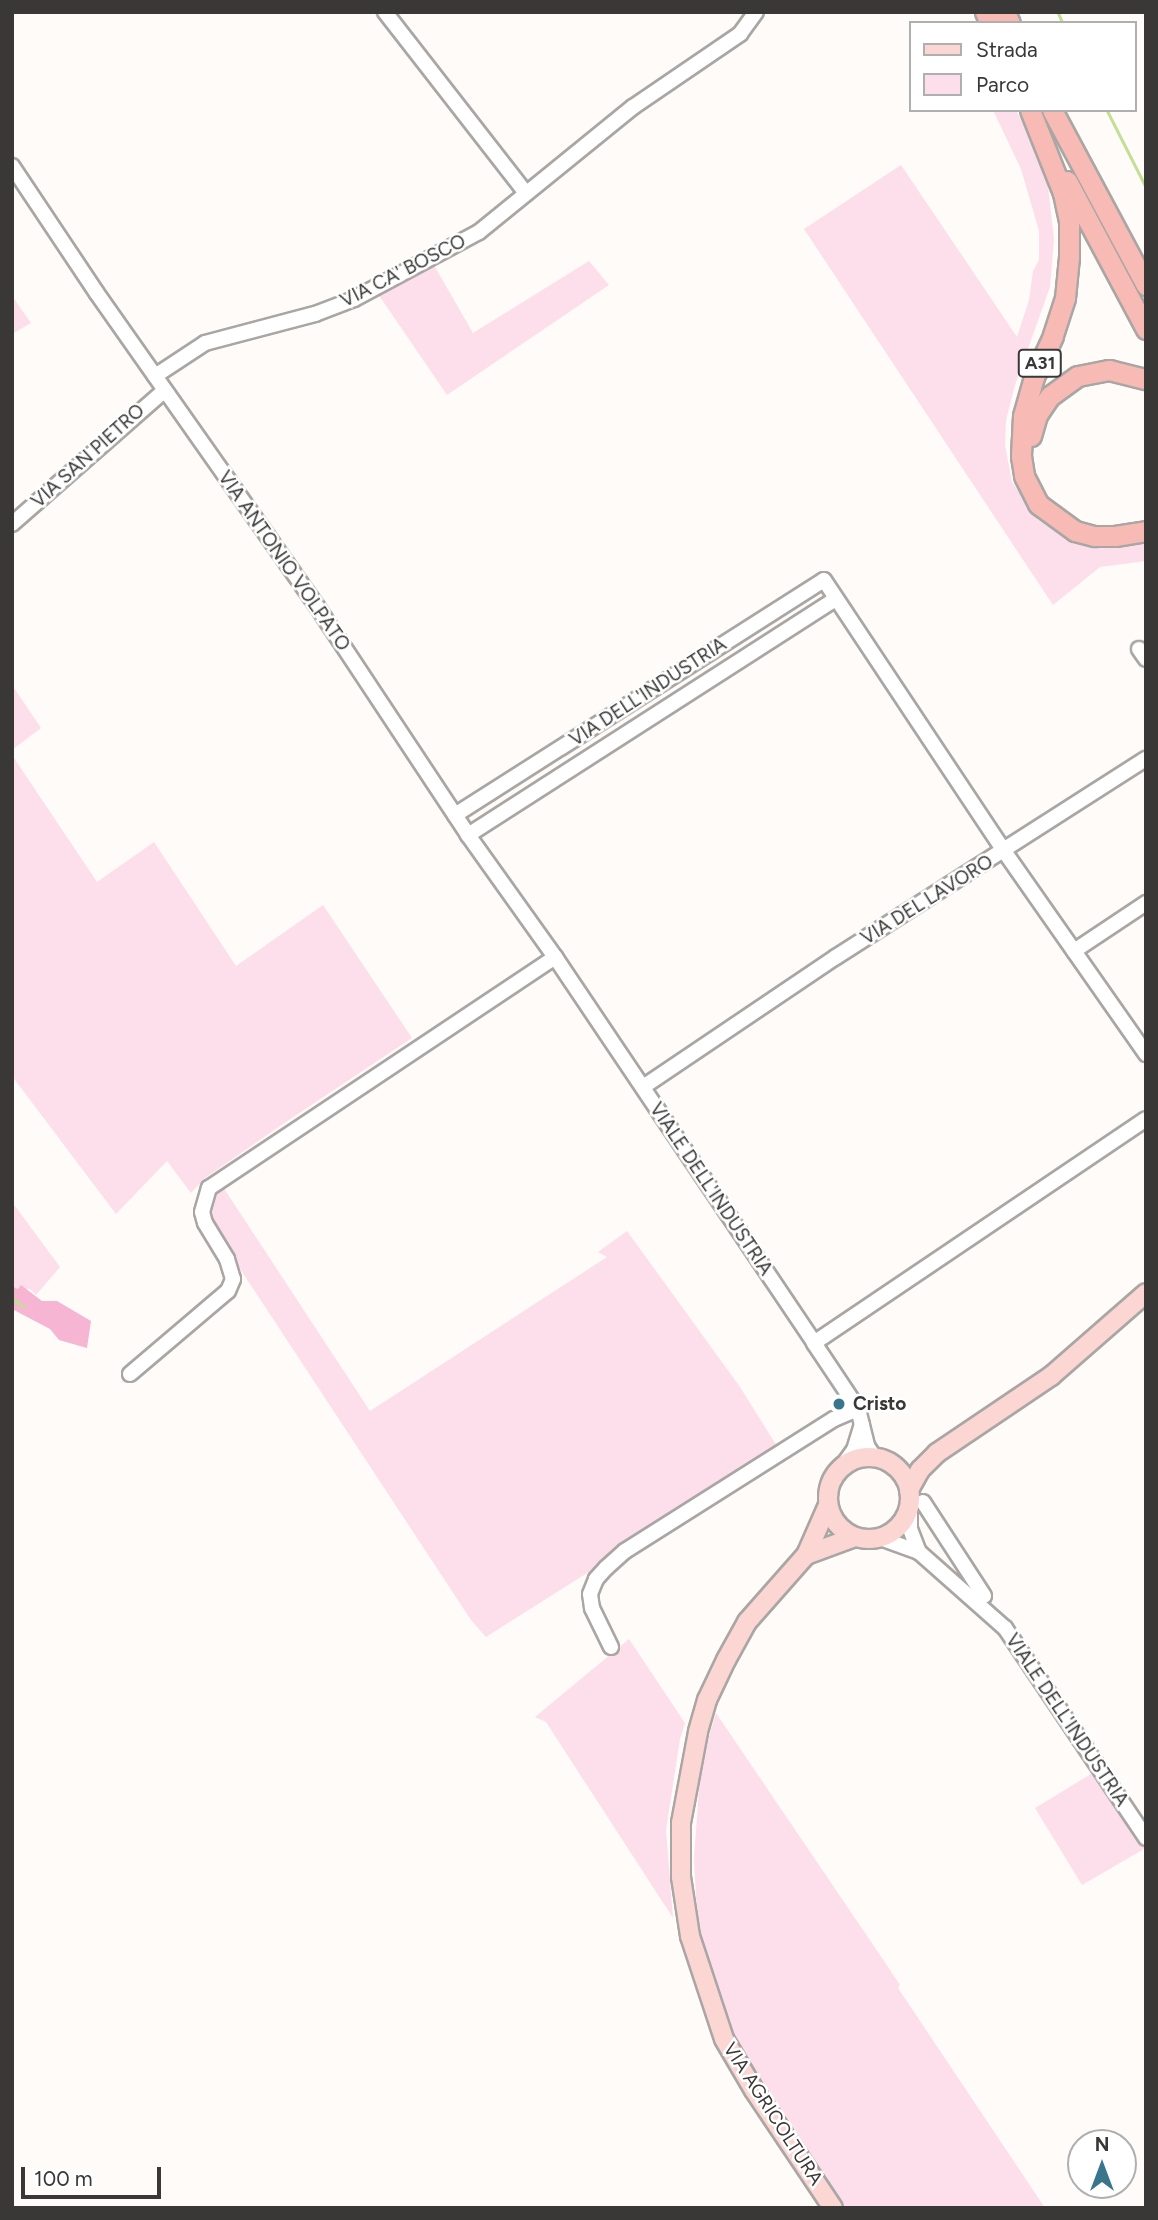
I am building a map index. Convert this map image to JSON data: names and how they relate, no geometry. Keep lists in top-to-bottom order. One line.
{"streets":{"highway":["A31"],"main road":["VIALE DELL'INDUSTRIA","VIA AGRICOLTURA"],"street":["VIA CA' BOSCO","VIA SAN PIETRO","VIA ANTONIO VOLPATO","VIA DELL'INDUSTRIA","VIA DEL LAVORO"]},"crossings":[["VIA CA' BOSCO","VIA ANTONIO VOLPATO"],["VIA SAN PIETRO","VIA ANTONIO VOLPATO"],["VIA ANTONIO VOLPATO","VIA DELL'INDUSTRIA"],["VIA ANTONIO VOLPATO","VIALE DELL'INDUSTRIA"],["VIA DELL'INDUSTRIA","VIA DEL LAVORO"],["VIA DEL LAVORO","VIALE DELL'INDUSTRIA"],["VIALE DELL'INDUSTRIA","VIA AGRICOLTURA"]],"places":["Cristo"],"legend":["Strada","Parco"],"scale_bar":"100 m","north":"top"}
